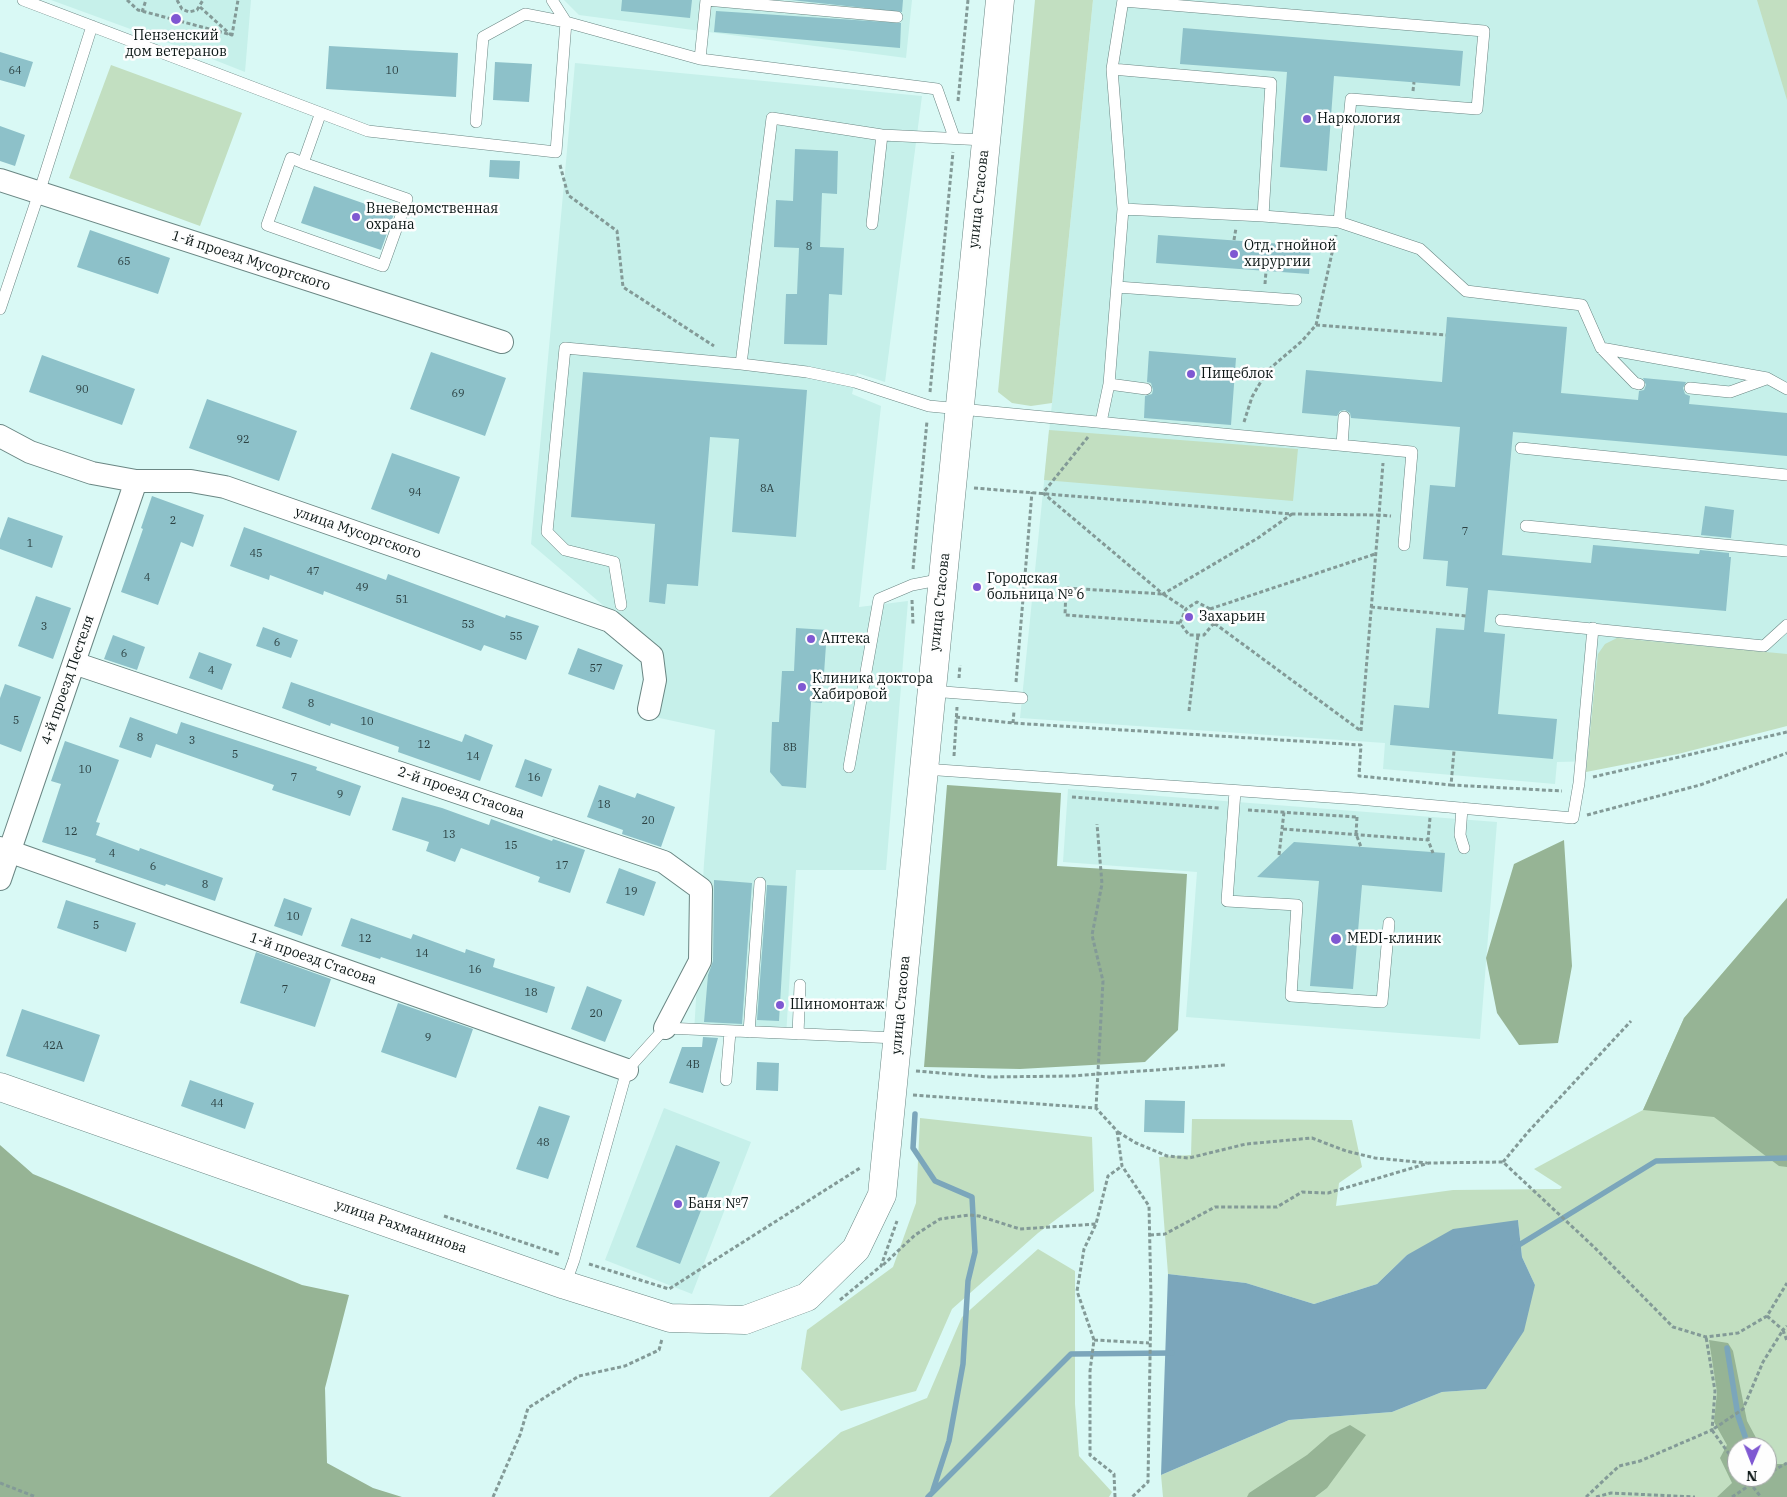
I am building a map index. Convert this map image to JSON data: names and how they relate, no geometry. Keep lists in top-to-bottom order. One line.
{"streets":{"main road":["улица Стасова","улица Рахманинова"],"street":["1-й проезд Мусоргского","улица Мусоргского","4-й проезд Пестеля","2-й проезд Стасова","1-й проезд Стасова"]},"crossings":[["улица Стасова","улица Рахманинова"],["улица Мусоргского","4-й проезд Пестеля"],["4-й проезд Пестеля","2-й проезд Стасова"],["4-й проезд Пестеля","1-й проезд Стасова"]],"places":["Пензенский дом ветеранов","Наркология","Вневедомственная охрана","Отд. гнойной хирургии","Пищеблок","Городская больница № 6","Захарьин","Аптека","Клиника доктора Хабировой","MEDI-клиник","Шиномонтаж","Баня №7"],"house_numbers":["64","10","8","65","90","69","92","8А","94","2","7","1","45","47","4","49","51","53","3","55","6","6","57","4","8","5","10","8","3","12","8В","5","14","10","7","16","9","18","20","12","13","15","4","17","6","8","19","10","5","12","14","16","7","18","20","9","42А","4В","44","48"],"north":"bottom"}
